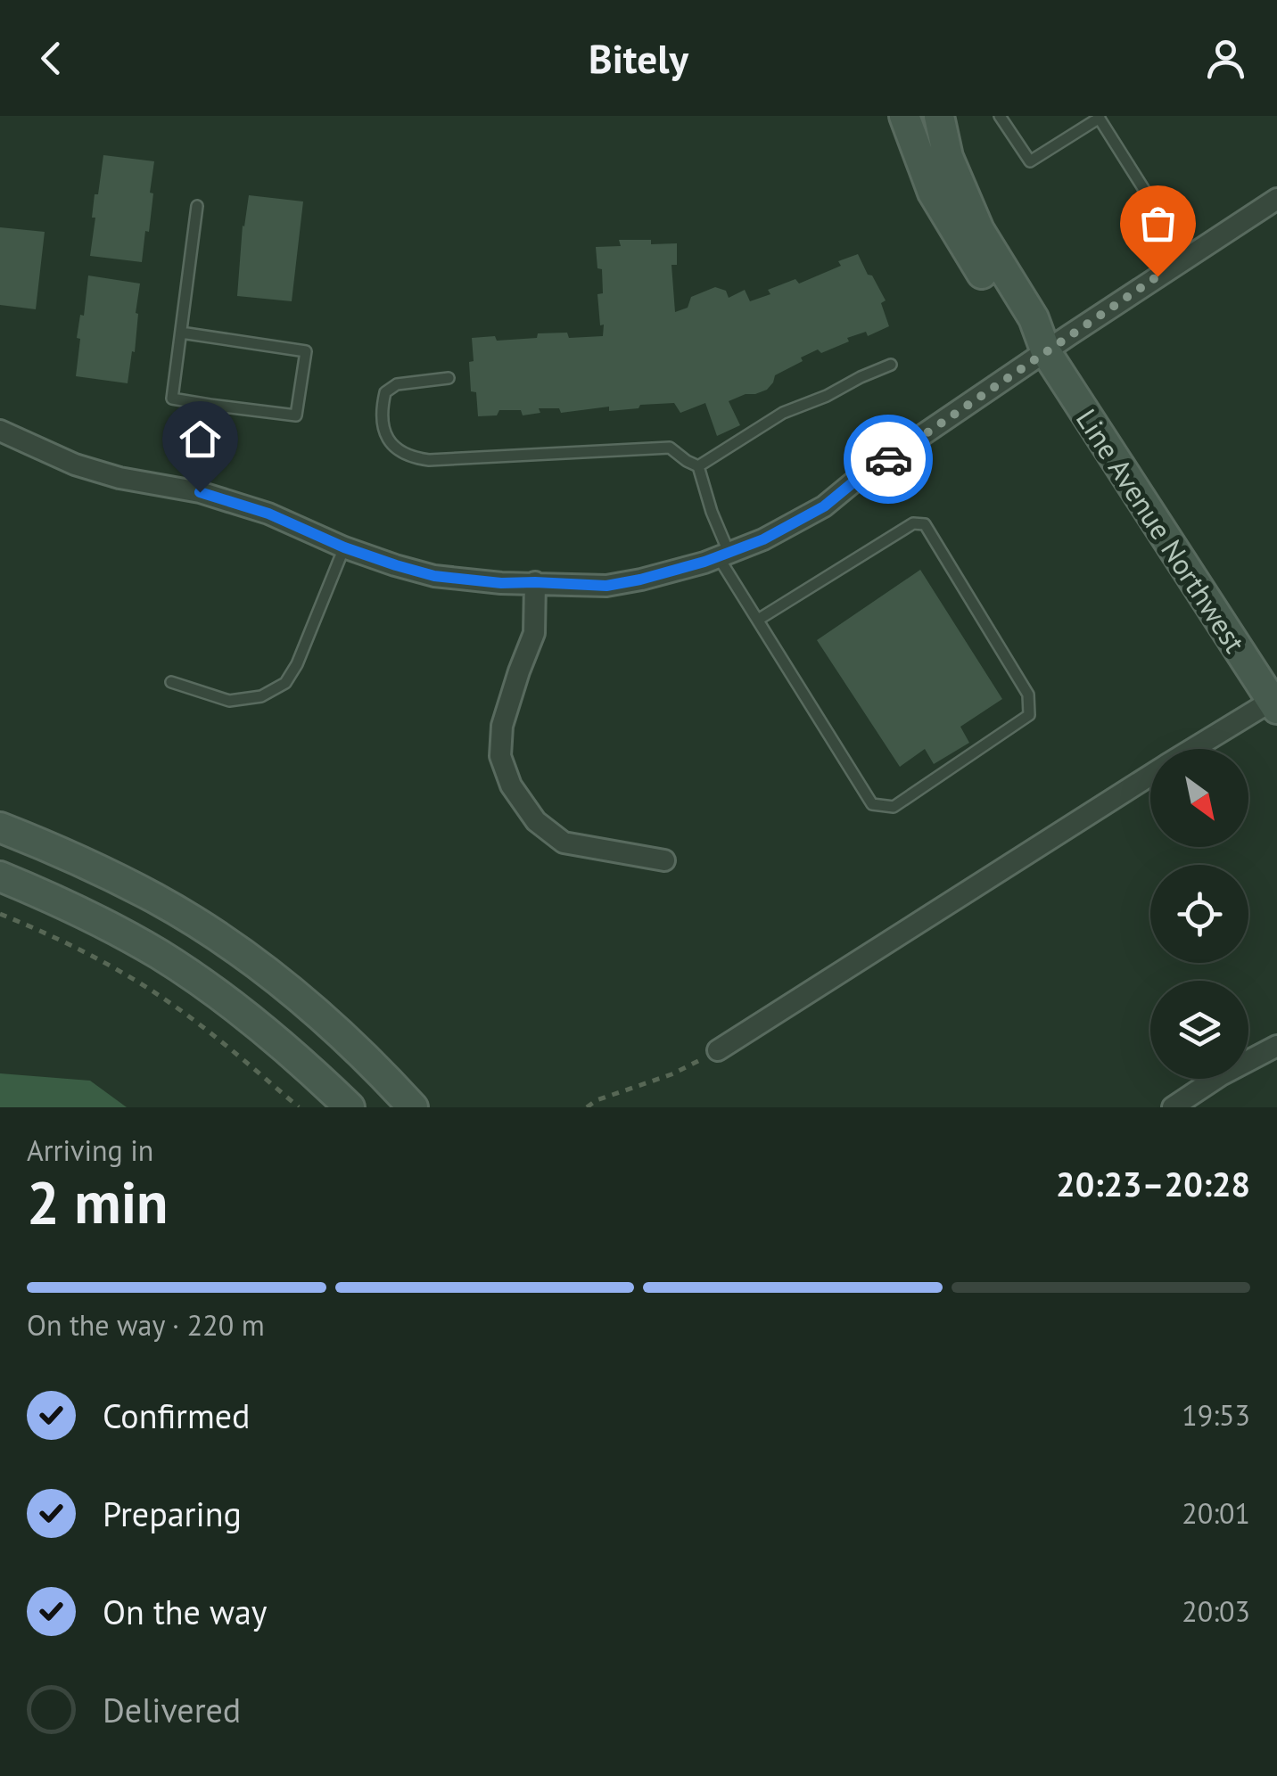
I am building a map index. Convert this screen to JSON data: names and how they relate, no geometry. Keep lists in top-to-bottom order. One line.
{"streets":{"street":["Line Avenue Northwest"]},"north":"bottom right","page":{"header":"Bitely","heading":["2 min","Arriving in","20:23–20:28"],"bar":"On the way · 220 m","list":[["Confirmed","19:53"],["Preparing","20:01"],["On the way","20:03"],"Delivered"]}}
